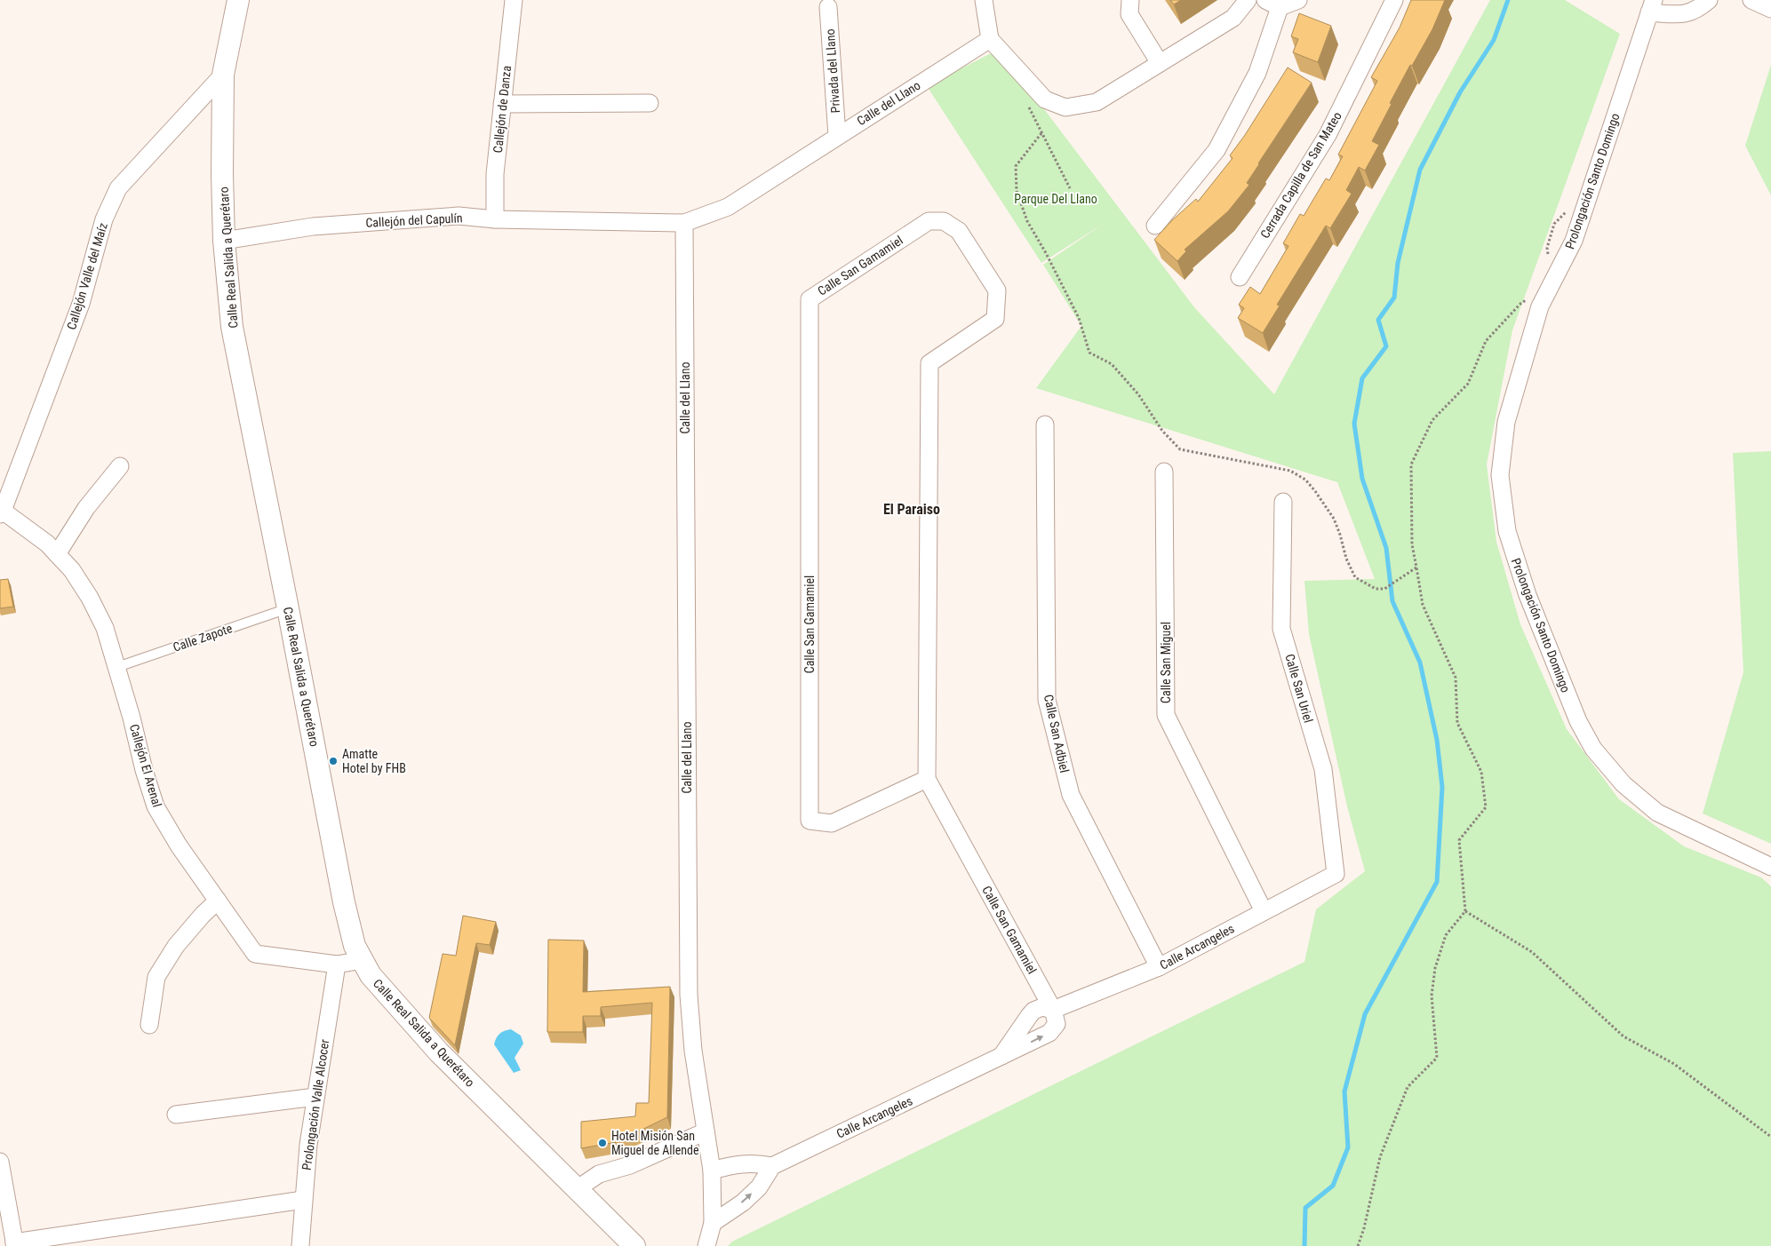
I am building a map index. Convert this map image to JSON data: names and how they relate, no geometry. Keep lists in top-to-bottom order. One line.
{"streets":{"street":["Privada del Llano","Calle del Llano","Callejón de Danza","Cerrada Capilla de San Mateo","Prolongación Santo Domingo","Callejón del Capulín","Calle Real Salida a Querétaro","Calle San Gamamiel","Callejón Valle del Maíz","Calle San Miguel","Calle San Uriel","Calle San Adbiel","Callejón El Arenal","Calle Arcangeles","Prolongación Valle Alcocer"],"lane":["Calle Zapote"]},"crossings":[["Privada del Llano","Calle del Llano"],["Calle del Llano","Callejón del Capulín"],["Callejón de Danza","Callejón del Capulín"],["Callejón del Capulín","Calle Real Salida a Querétaro"],["Calle Real Salida a Querétaro","Callejón Valle del Maíz"],["Calle Real Salida a Querétaro","Calle Zapote"],["Calle Real Salida a Querétaro","Callejón El Arenal"],["Calle San Gamamiel","Calle Arcangeles"],["Callejón Valle del Maíz","Callejón El Arenal"],["Calle Zapote","Callejón El Arenal"],["Calle San Miguel","Calle Arcangeles"],["Calle San Uriel","Calle Arcangeles"],["Calle San Adbiel","Calle Arcangeles"],["Callejón El Arenal","Prolongación Valle Alcocer"]],"districts":["El Paraiso"],"parks":["Parque Del Llano"],"places":["Amatte Hotel by FHB","Hotel Misión San Miguel de Allende"]}
